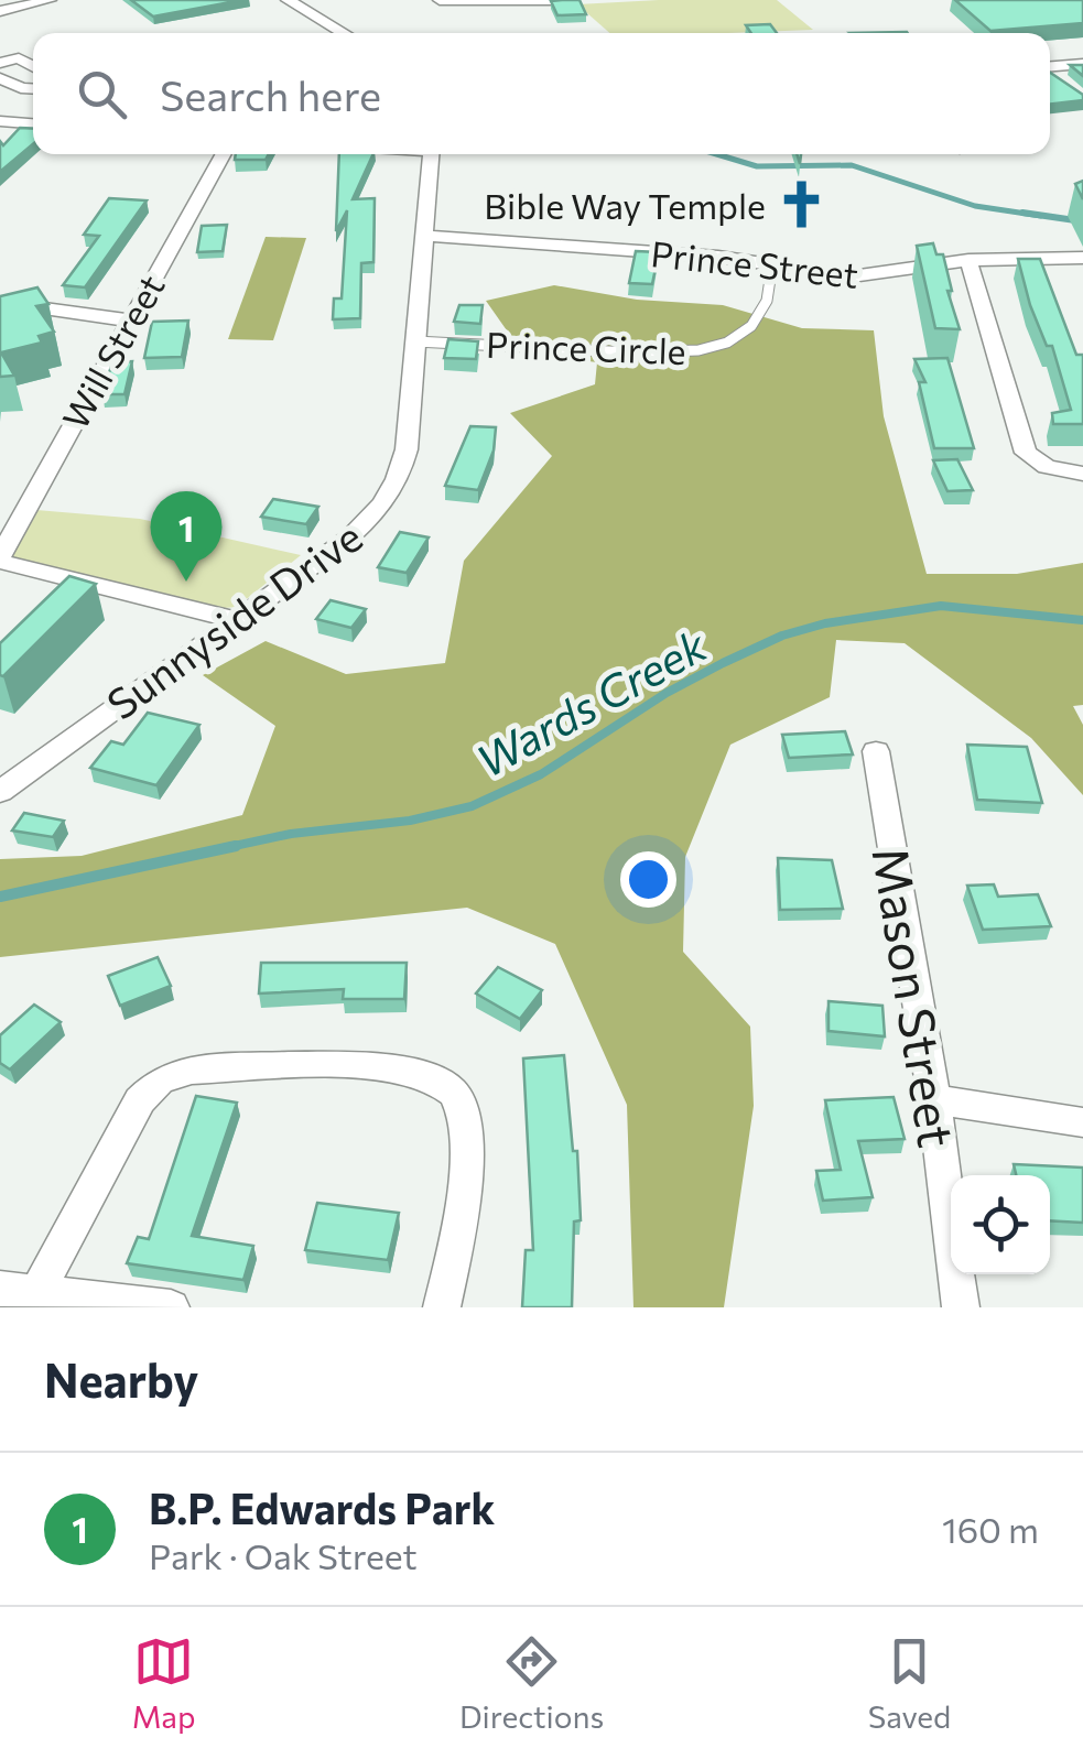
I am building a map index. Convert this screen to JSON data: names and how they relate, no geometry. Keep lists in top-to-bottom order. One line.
{"streets":{"street":["Prince Street","Will Street","Sunnyside Drive","Mason Street"],"lane":["Prince Circle"]},"crossings":[["Prince Street","Prince Circle"],["Prince Street","Sunnyside Drive"],["Prince Circle","Sunnyside Drive"]],"water":["Wards Creek"],"places":{"church":["Bible Way Temple"]},"page":{"search":"Search here","pins":"1","heading":"Nearby","list":[{"mark":"1","name":"B.P. Edwards Park","note":"Park · Oak Street","value":"160 m"}],"nav":["Map","Directions","Saved"]}}
